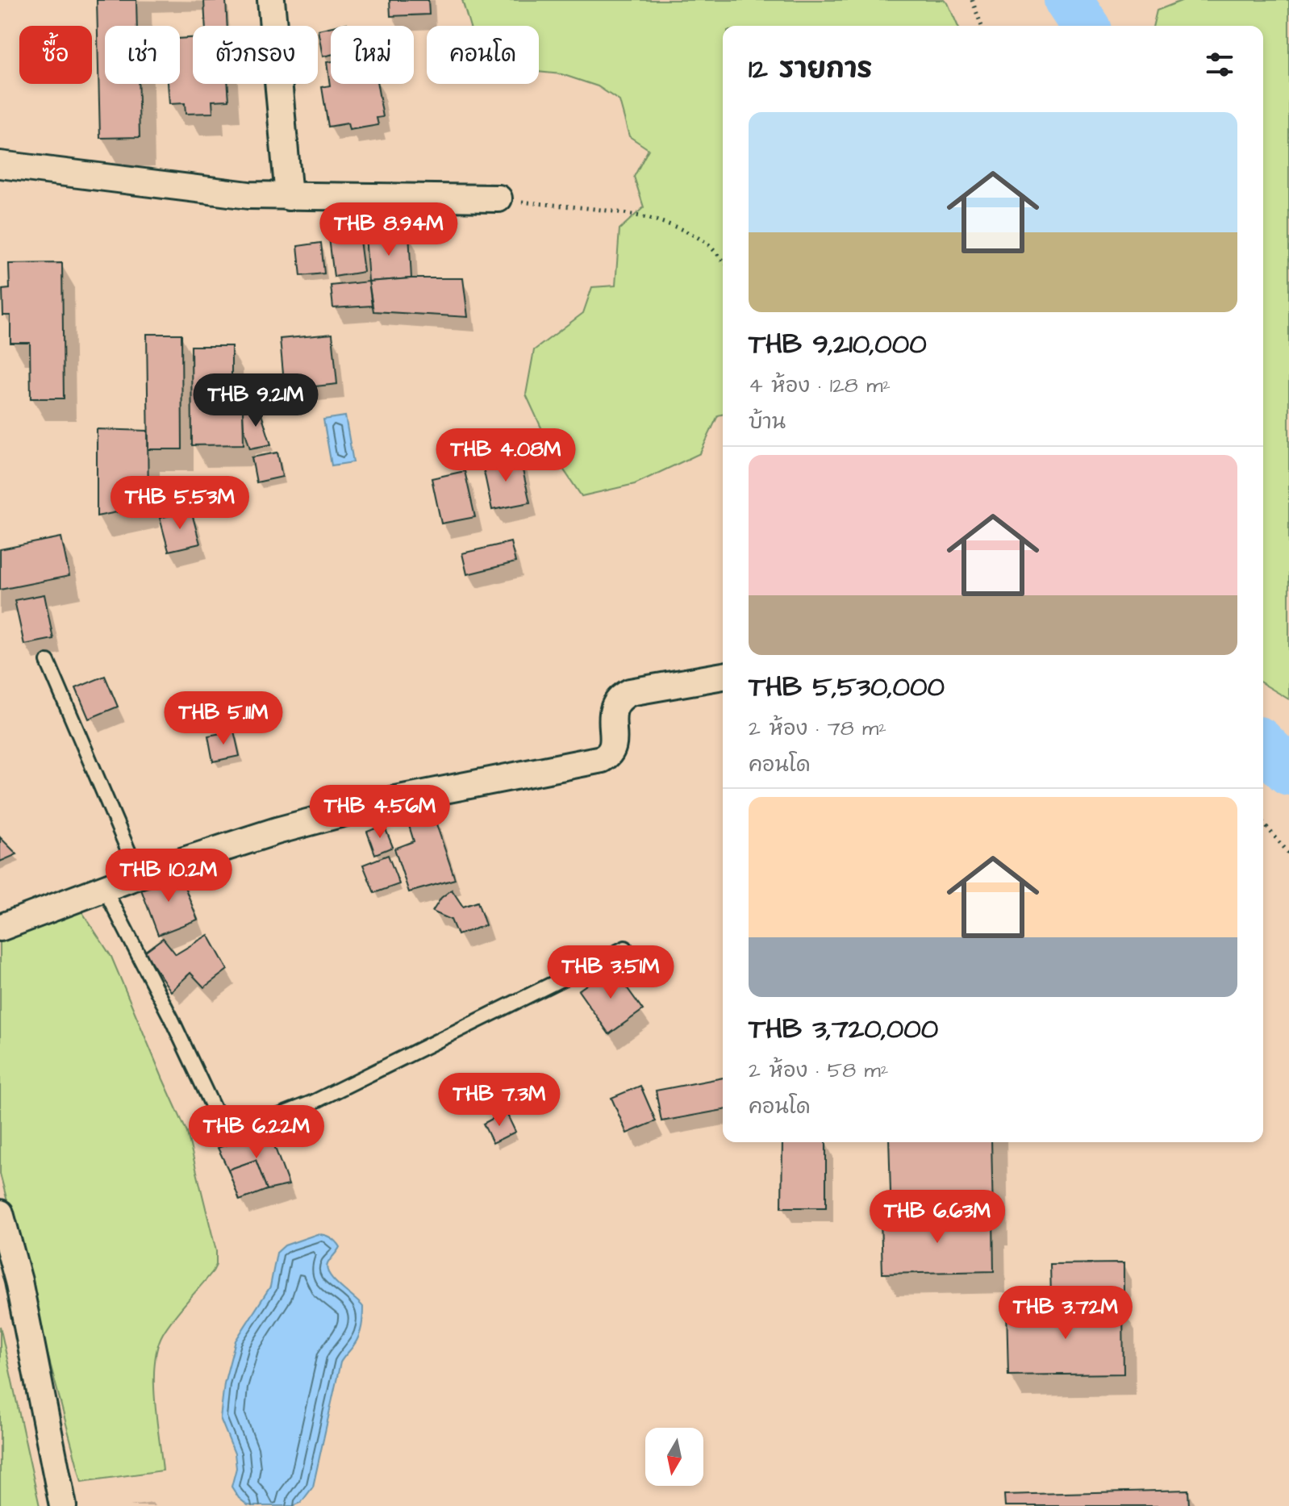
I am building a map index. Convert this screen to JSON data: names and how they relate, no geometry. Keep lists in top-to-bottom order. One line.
{"north":"bottom","page":{"chip":["ซื้อ","เช่า","ตัวกรอง","ใหม่","คอนโด"],"heading":"12 รายการ","list":[{"name":"THB 9,210,000","note":"4 ห้อง · 128 m² · บ้าน"},{"name":"THB 5,530,000","note":"2 ห้อง · 78 m² · คอนโด"},{"name":"THB 3,720,000","note":"2 ห้อง · 58 m² · คอนโด"}],"price":["THB 8.94M","THB 9.21M","THB 4.08M","THB 5.53M","THB 5.11M","THB 4.56M","THB 10.2M","THB 3.51M","THB 7.3M","THB 6.22M","THB 6.63M","THB 3.72M"]}}
